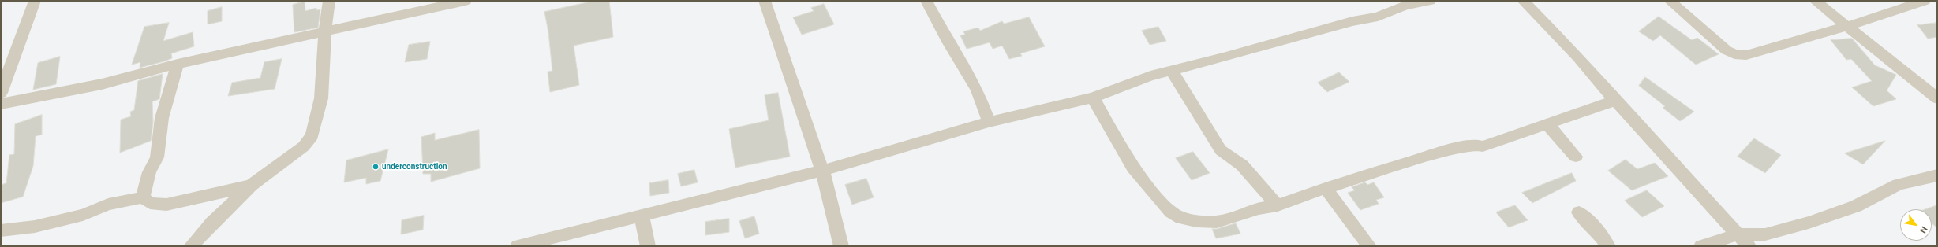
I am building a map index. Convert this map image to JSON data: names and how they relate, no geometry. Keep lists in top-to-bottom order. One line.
{"places":["underconstruction"],"north":"bottom right"}
